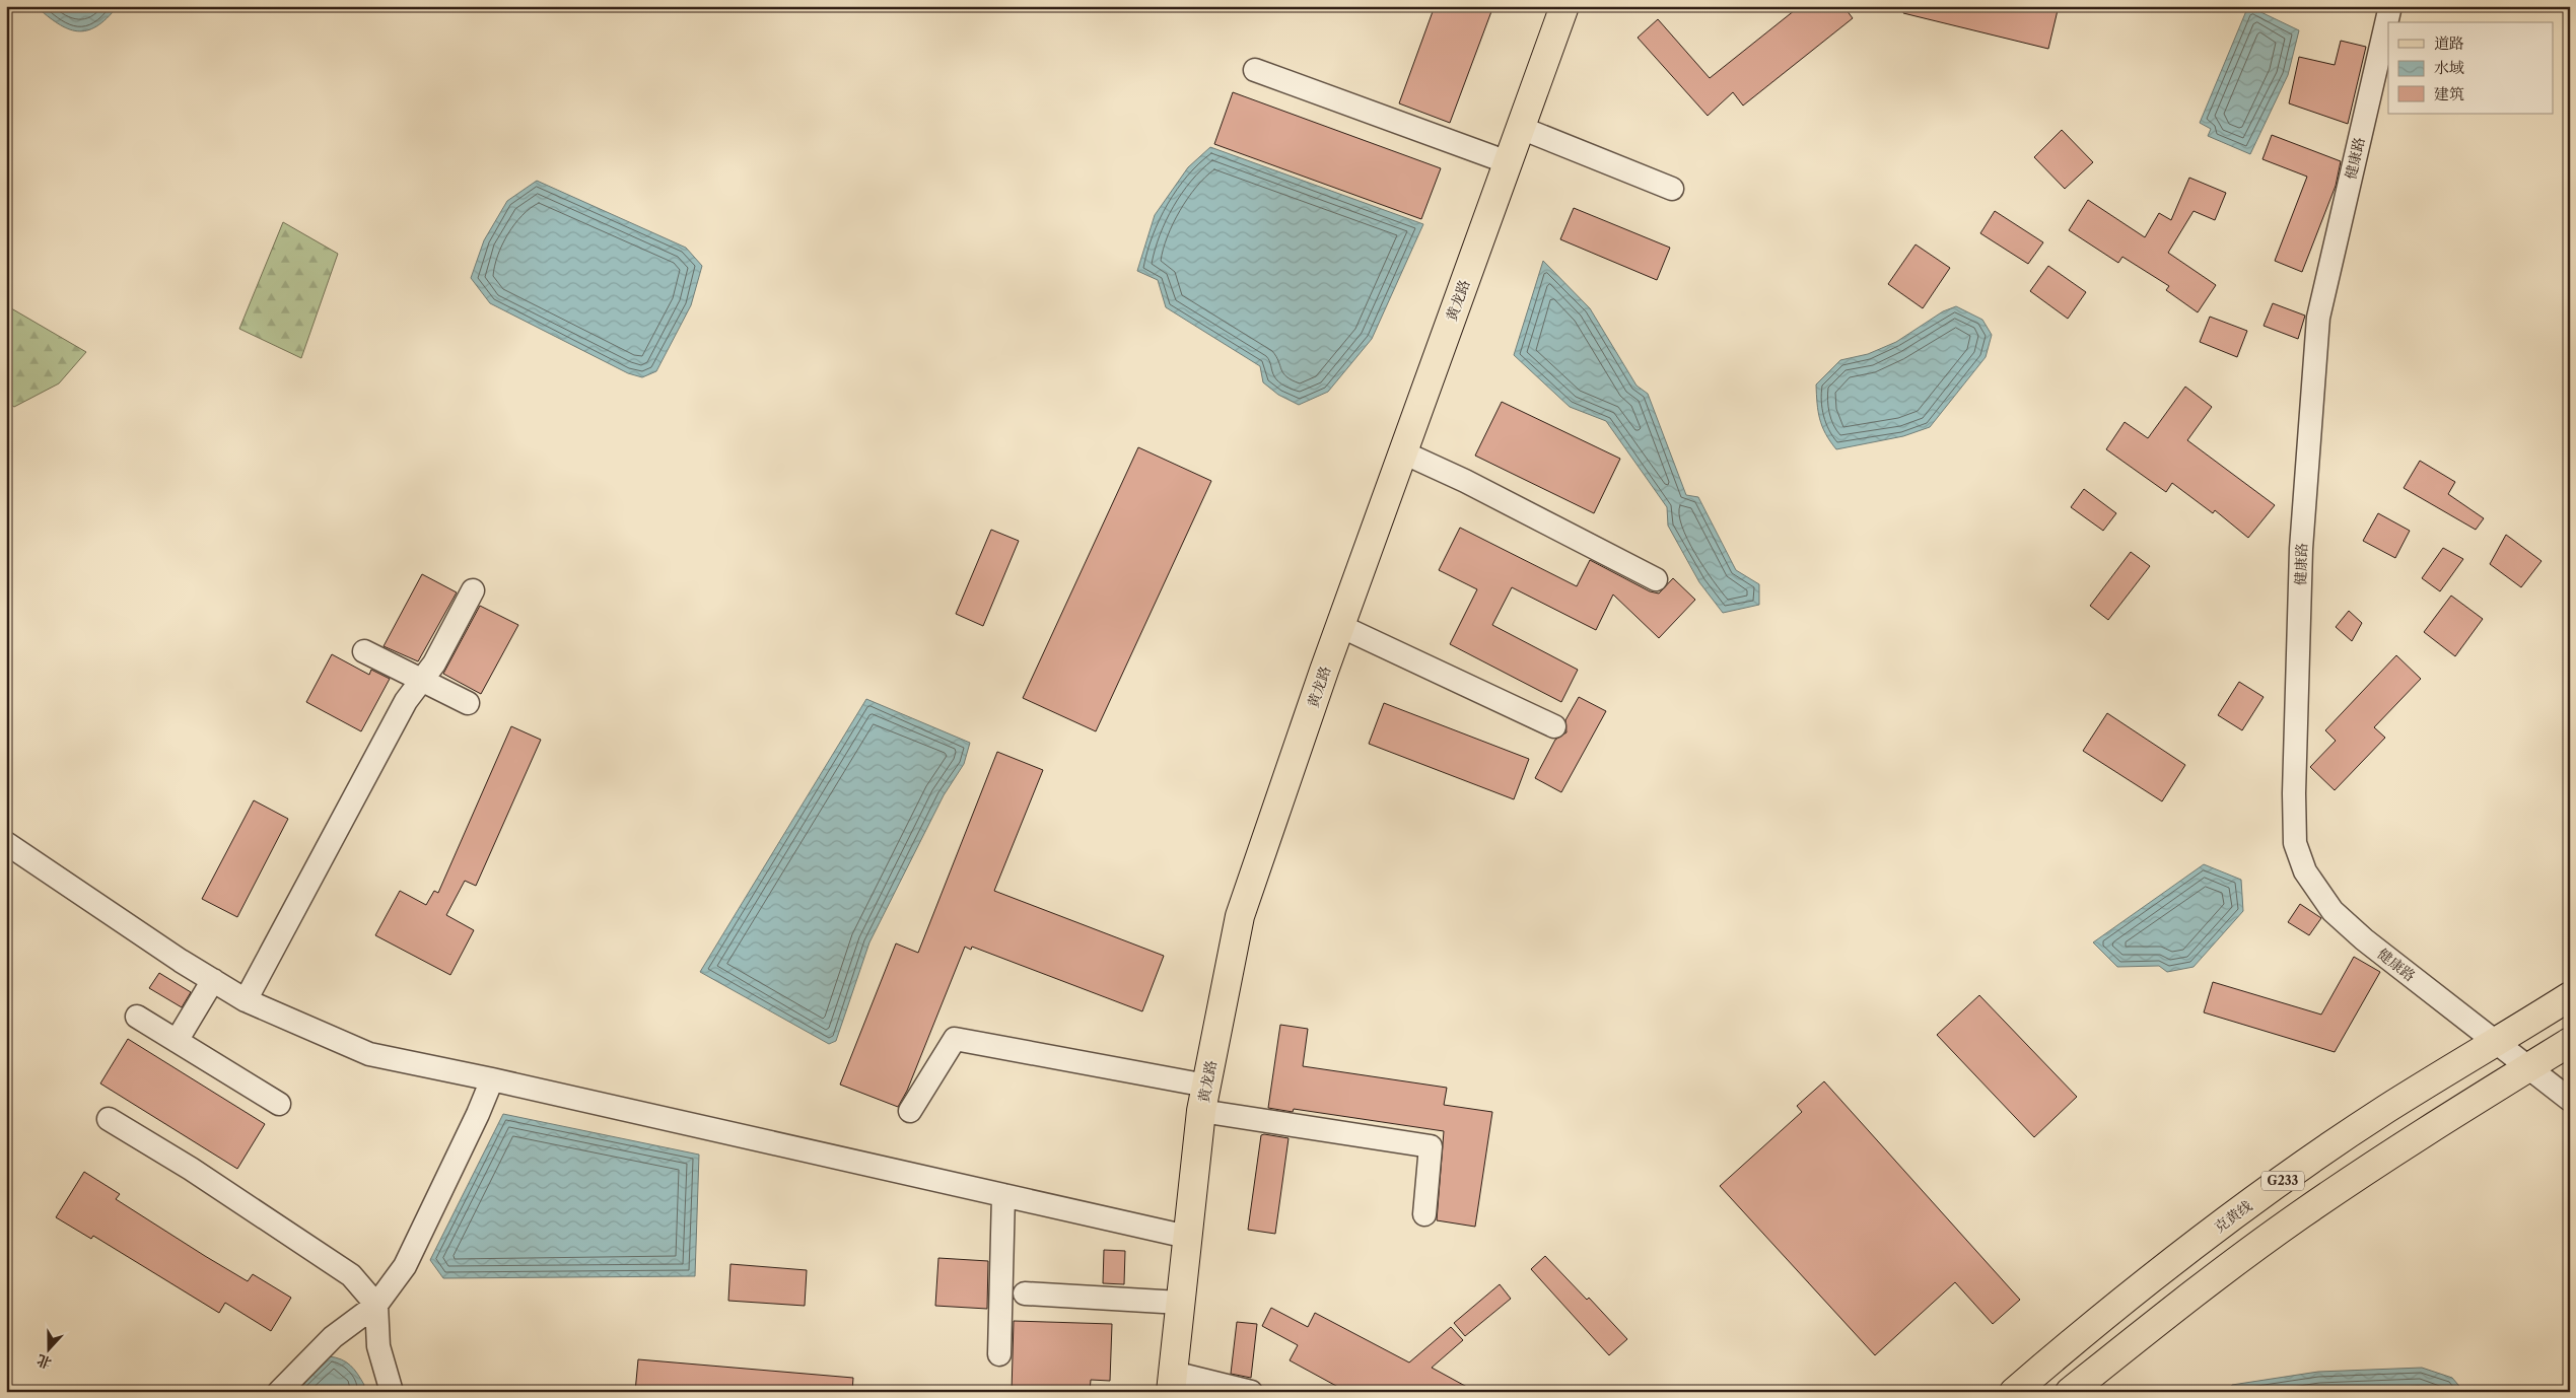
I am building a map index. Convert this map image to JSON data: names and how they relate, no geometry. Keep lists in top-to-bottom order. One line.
{"streets":{"main road":["黄龙路","G233","克黄线"],"street":["健康路"]},"crossings":[["健康路","G233"],["健康路","克黄线"]],"legend":["道路","水域","建筑"],"north":"bottom"}
